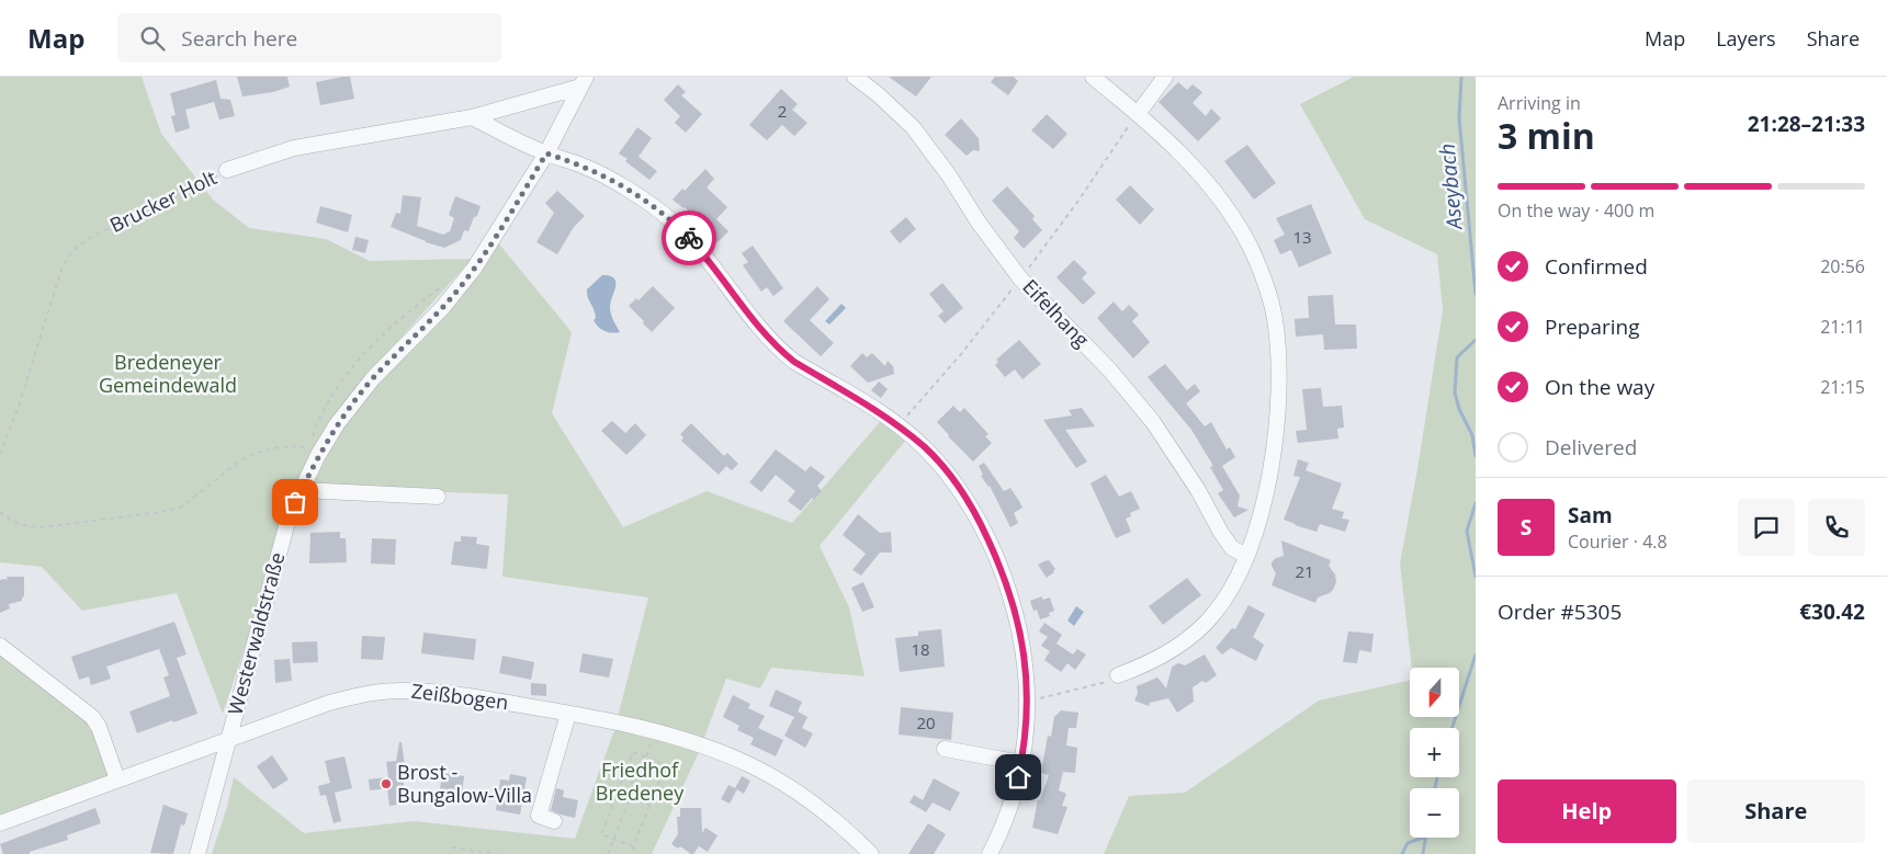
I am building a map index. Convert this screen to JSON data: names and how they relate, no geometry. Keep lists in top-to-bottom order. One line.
{"streets":{"street":["Brucker Holt","Eifelhang","Westerwaldstraße","Zeißbogen"]},"crossings":[["Brucker Holt","Westerwaldstraße"],["Westerwaldstraße","Zeißbogen"]],"water":["Aseybach"],"parks":["Bredeneyer Gemeindewald","Friedhof Bredeney"],"places":["Brost - Bungalow-Villa"],"house_numbers":["2","13","21","18","20"],"north":"bottom","page":{"header":"Map","search":"Search here","nav":["Map","Layers","Share"],"heading":["3 min","Arriving in","21:28–21:33"],"panel":["Sam","Courier · 4.8","Order #5305","€30.42"],"bar":"On the way · 400 m","list":[["Confirmed","20:56"],["Preparing","21:11"],["On the way","21:15"],"Delivered"],"round":"S","map_buttons":["+","−"],"buttons":["Help","Share"]}}
